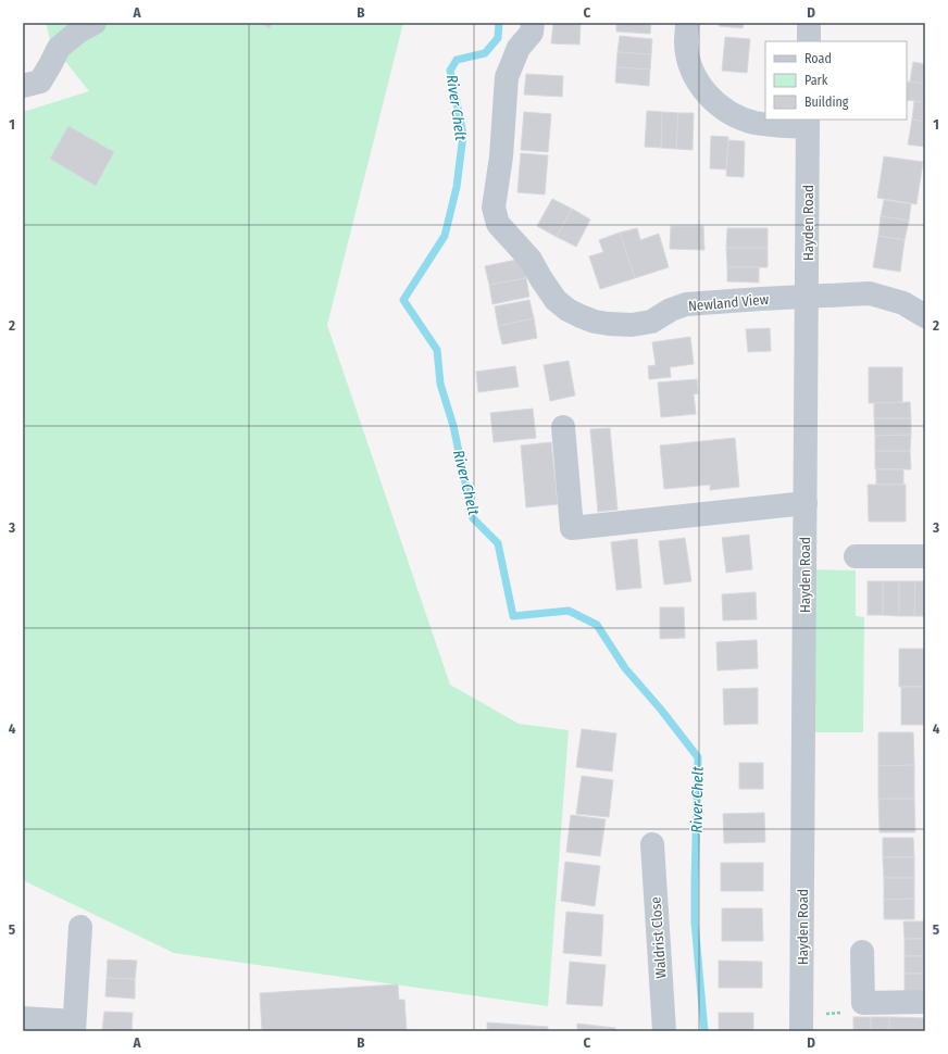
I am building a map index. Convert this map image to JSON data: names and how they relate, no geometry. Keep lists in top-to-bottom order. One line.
{"streets":{"street":["Hayden Road","Newland View","Waldrist Close"]},"crossings":[["Hayden Road","Newland View"]],"water":["River Chelt"],"legend":["Road","Park","Building"],"grid":{"columns":["A","B","C","D"],"rows":["1","2","3","4","5"]}}
